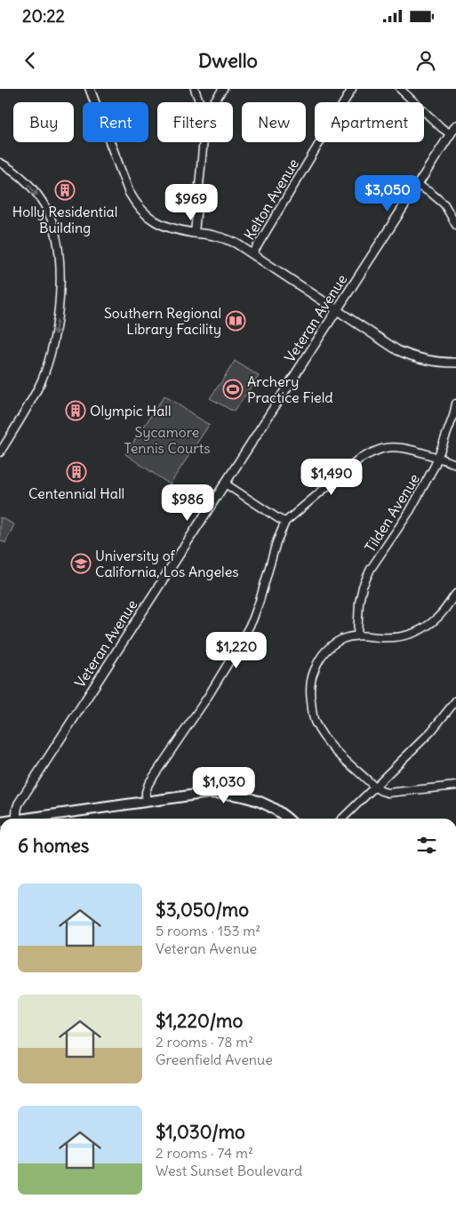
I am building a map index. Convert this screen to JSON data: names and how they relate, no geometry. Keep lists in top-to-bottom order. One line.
{"streets":{"street":["Kelton Avenue","Veteran Avenue","Tilden Avenue"]},"parks":["Sycamore Tennis Courts"],"places":{"building":["Holly Residential Building","Olympic Hall","Centennial Hall"],"library":["Southern Regional Library Facility"],"sports":["Archery Practice Field"],"school or university":["University of California, Los Angeles"]},"page":{"status":"20:22","header":"Dwello","chip":["Buy","Rent","Filters","New","Apartment"],"price":["$3,050","$969","$1,490","$986","$1,220","$1,030"],"heading":"6 homes","list":[{"name":"$3,050/mo","note":"5 rooms · 153 m² · Veteran Avenue"},{"name":"$1,220/mo","note":"2 rooms · 78 m² · Greenfield Avenue"},{"name":"$1,030/mo","note":"2 rooms · 74 m² · West Sunset Boulevard"}]}}
